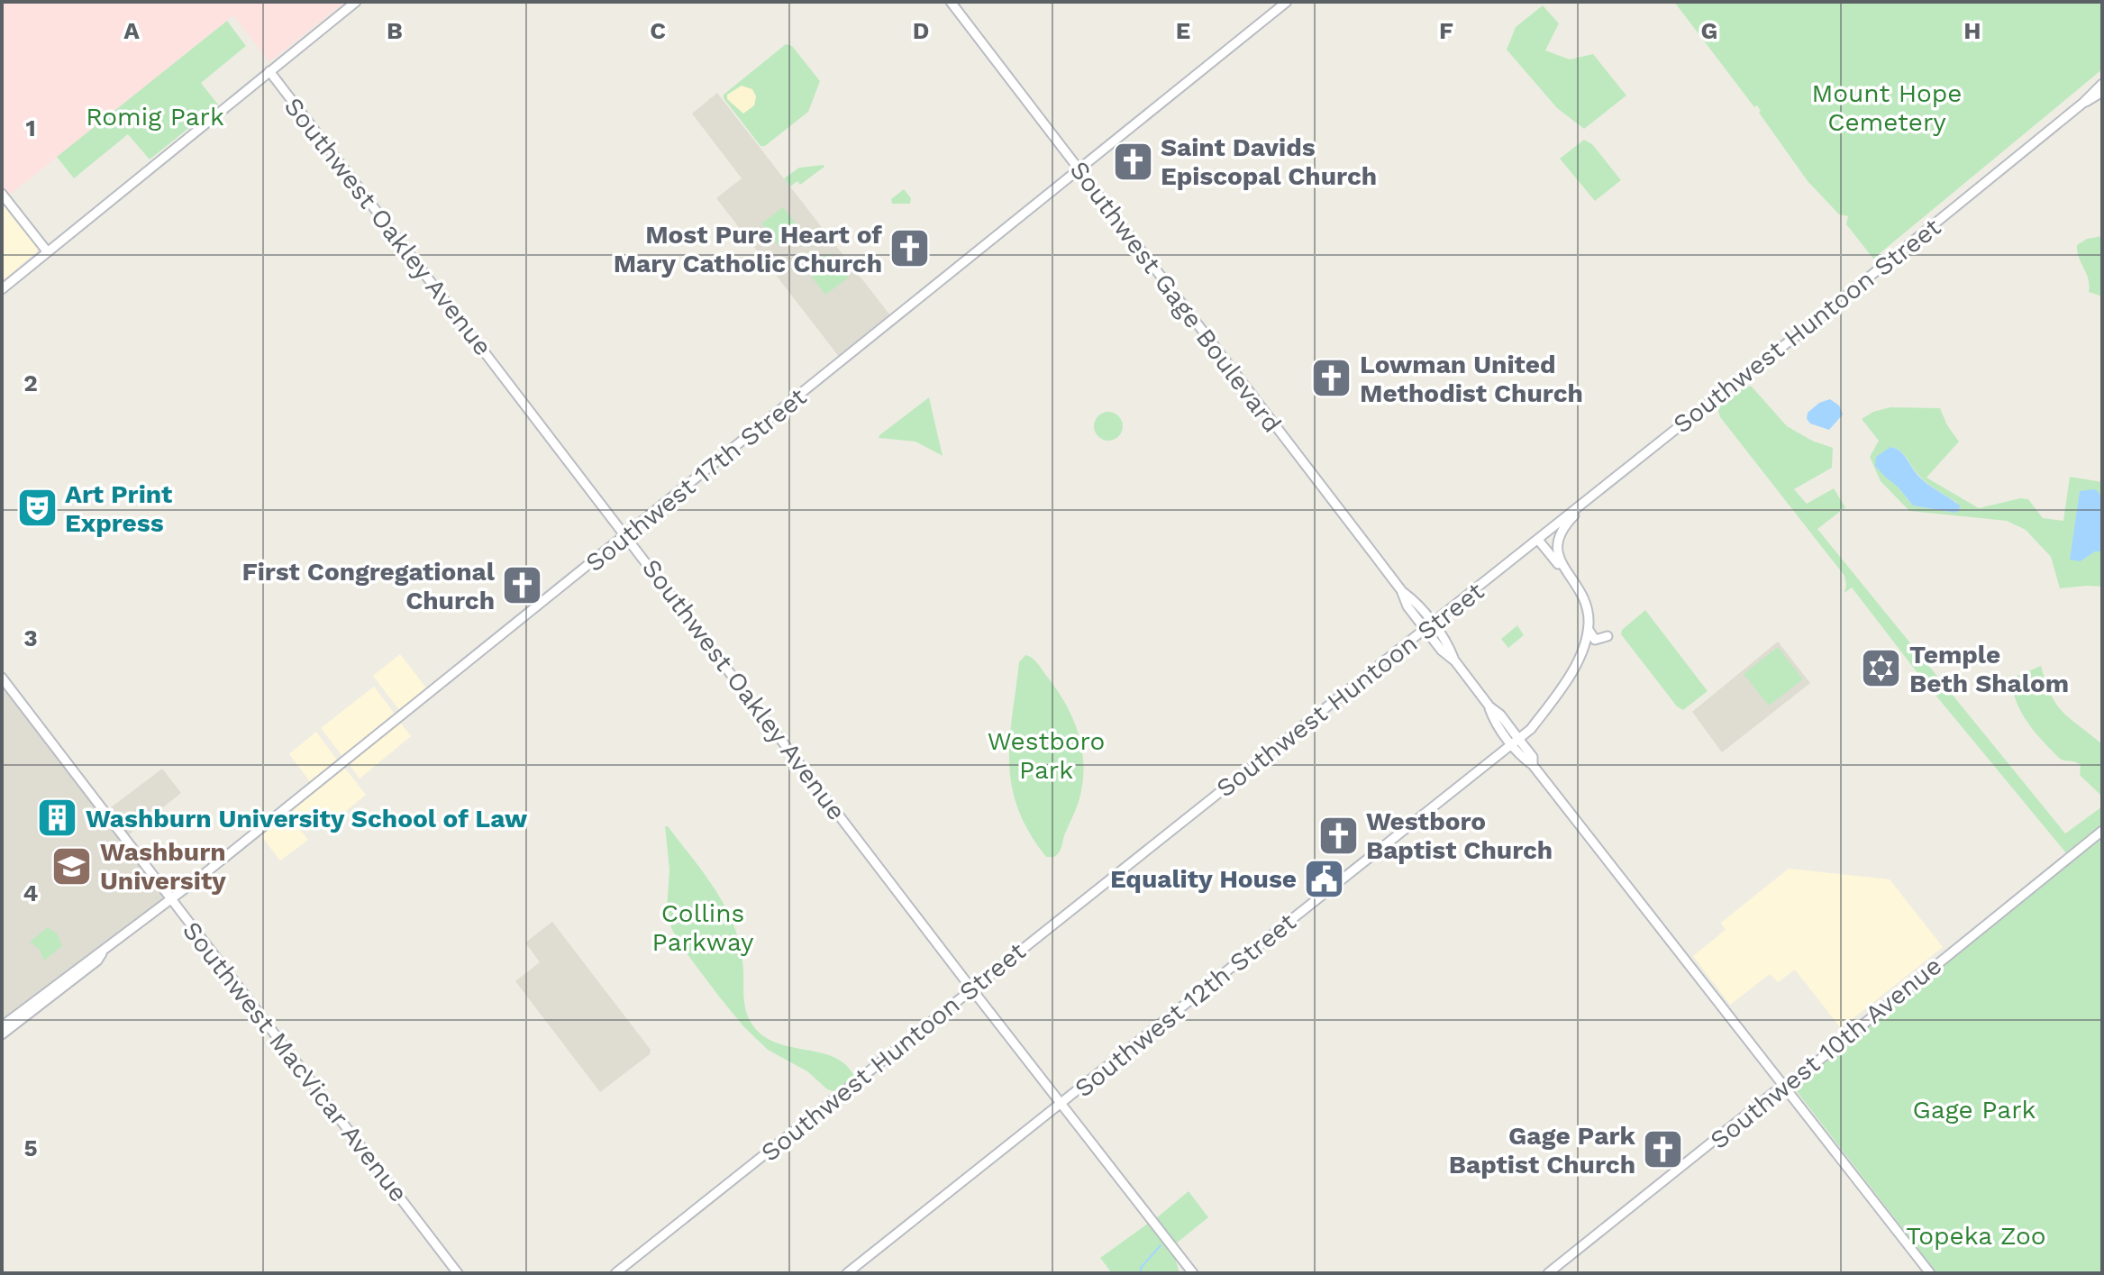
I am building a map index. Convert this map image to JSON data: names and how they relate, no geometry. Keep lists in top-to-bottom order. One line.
{"streets":{"main road":["Southwest Oakley Avenue","Southwest Gage Boulevard","Southwest Huntoon Street","Southwest 17th Street","Southwest 12th Street","Southwest 10th Avenue","Southwest MacVicar Avenue"]},"crossings":[["Southwest Oakley Avenue","Southwest Huntoon Street"],["Southwest Oakley Avenue","Southwest 17th Street"],["Southwest Oakley Avenue","Southwest 12th Street"],["Southwest Gage Boulevard","Southwest Huntoon Street"],["Southwest Gage Boulevard","Southwest 17th Street"],["Southwest Gage Boulevard","Southwest 12th Street"],["Southwest Gage Boulevard","Southwest 10th Avenue"],["Southwest 17th Street","Southwest MacVicar Avenue"]],"parks":["Mount Hope Cemetery","Romig Park","Westboro Park","Collins Parkway","Gage Park","Topeka Zoo"],"places":{"church":["Saint Davids Episcopal Church","Most Pure Heart of Mary Catholic Church","Lowman United Methodist Church","First Congregational Church","Westboro Baptist Church","Gage Park Baptist Church"],"theatre":["Art Print Express"],"synagogue":["Temple Beth Shalom"],"building":["Washburn University School of Law"],"school or university":["Washburn University"],"public building":["Equality House"]},"grid":{"columns":["A","B","C","D","E","F","G","H"],"rows":["1","2","3","4","5"]}}
